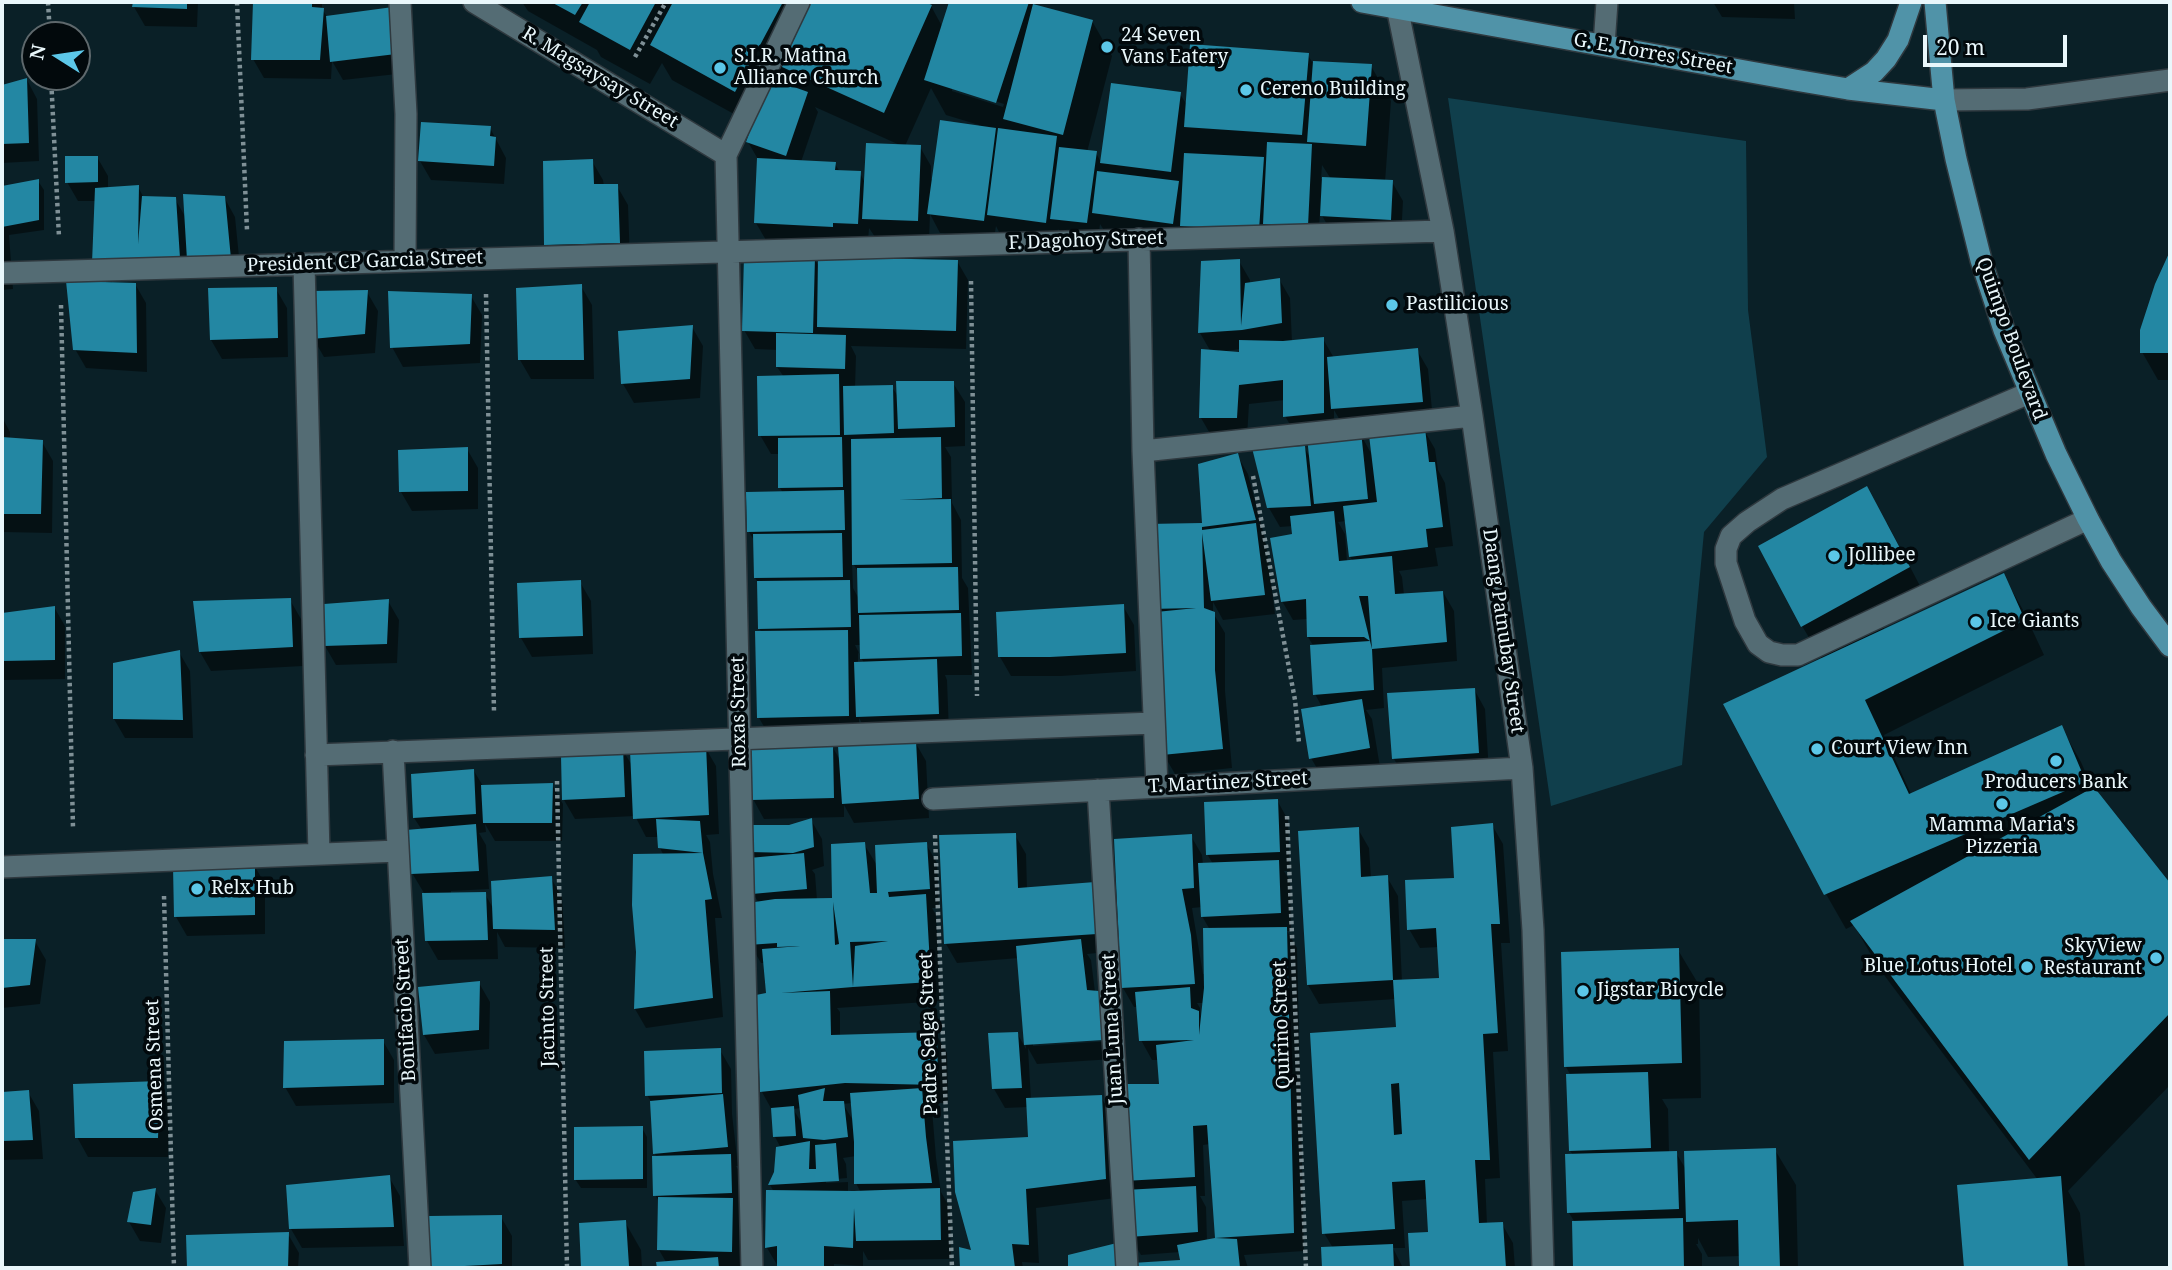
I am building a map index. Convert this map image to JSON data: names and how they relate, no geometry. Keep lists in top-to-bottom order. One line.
{"streets":{"main road":["G. E. Torres Street","Quimpo Boulevard"],"street":["R. Magsaysay Street","F. Dagohoy Street","President CP Garcia Street","Daang Patnubay Street","Roxas Street","T. Martinez Street","Bonifacio Street","Juan Luna Street"],"path":["Jacinto Street","Quirino Street","Padre Selga Street","Osmena Street"]},"crossings":[["G. E. Torres Street","Quimpo Boulevard"],["G. E. Torres Street","Daang Patnubay Street"],["R. Magsaysay Street","Roxas Street"],["F. Dagohoy Street","President CP Garcia Street"],["F. Dagohoy Street","Daang Patnubay Street"],["F. Dagohoy Street","Roxas Street"],["President CP Garcia Street","Roxas Street"],["Daang Patnubay Street","T. Martinez Street"],["T. Martinez Street","Quirino Street"],["T. Martinez Street","Juan Luna Street"],["T. Martinez Street","Padre Selga Street"]],"places":["24 Seven Vans Eatery","S.I.R. Matina Alliance Church","Cereno Building","Pastilicious","Jollibee","Ice Giants","Court View Inn","Producers Bank","Mamma Maria's Pizzeria","Relx Hub","SkyView Restaurant","Blue Lotus Hotel","Jigstar Bicycle"],"scale_bar":"20 m","north":"left"}
